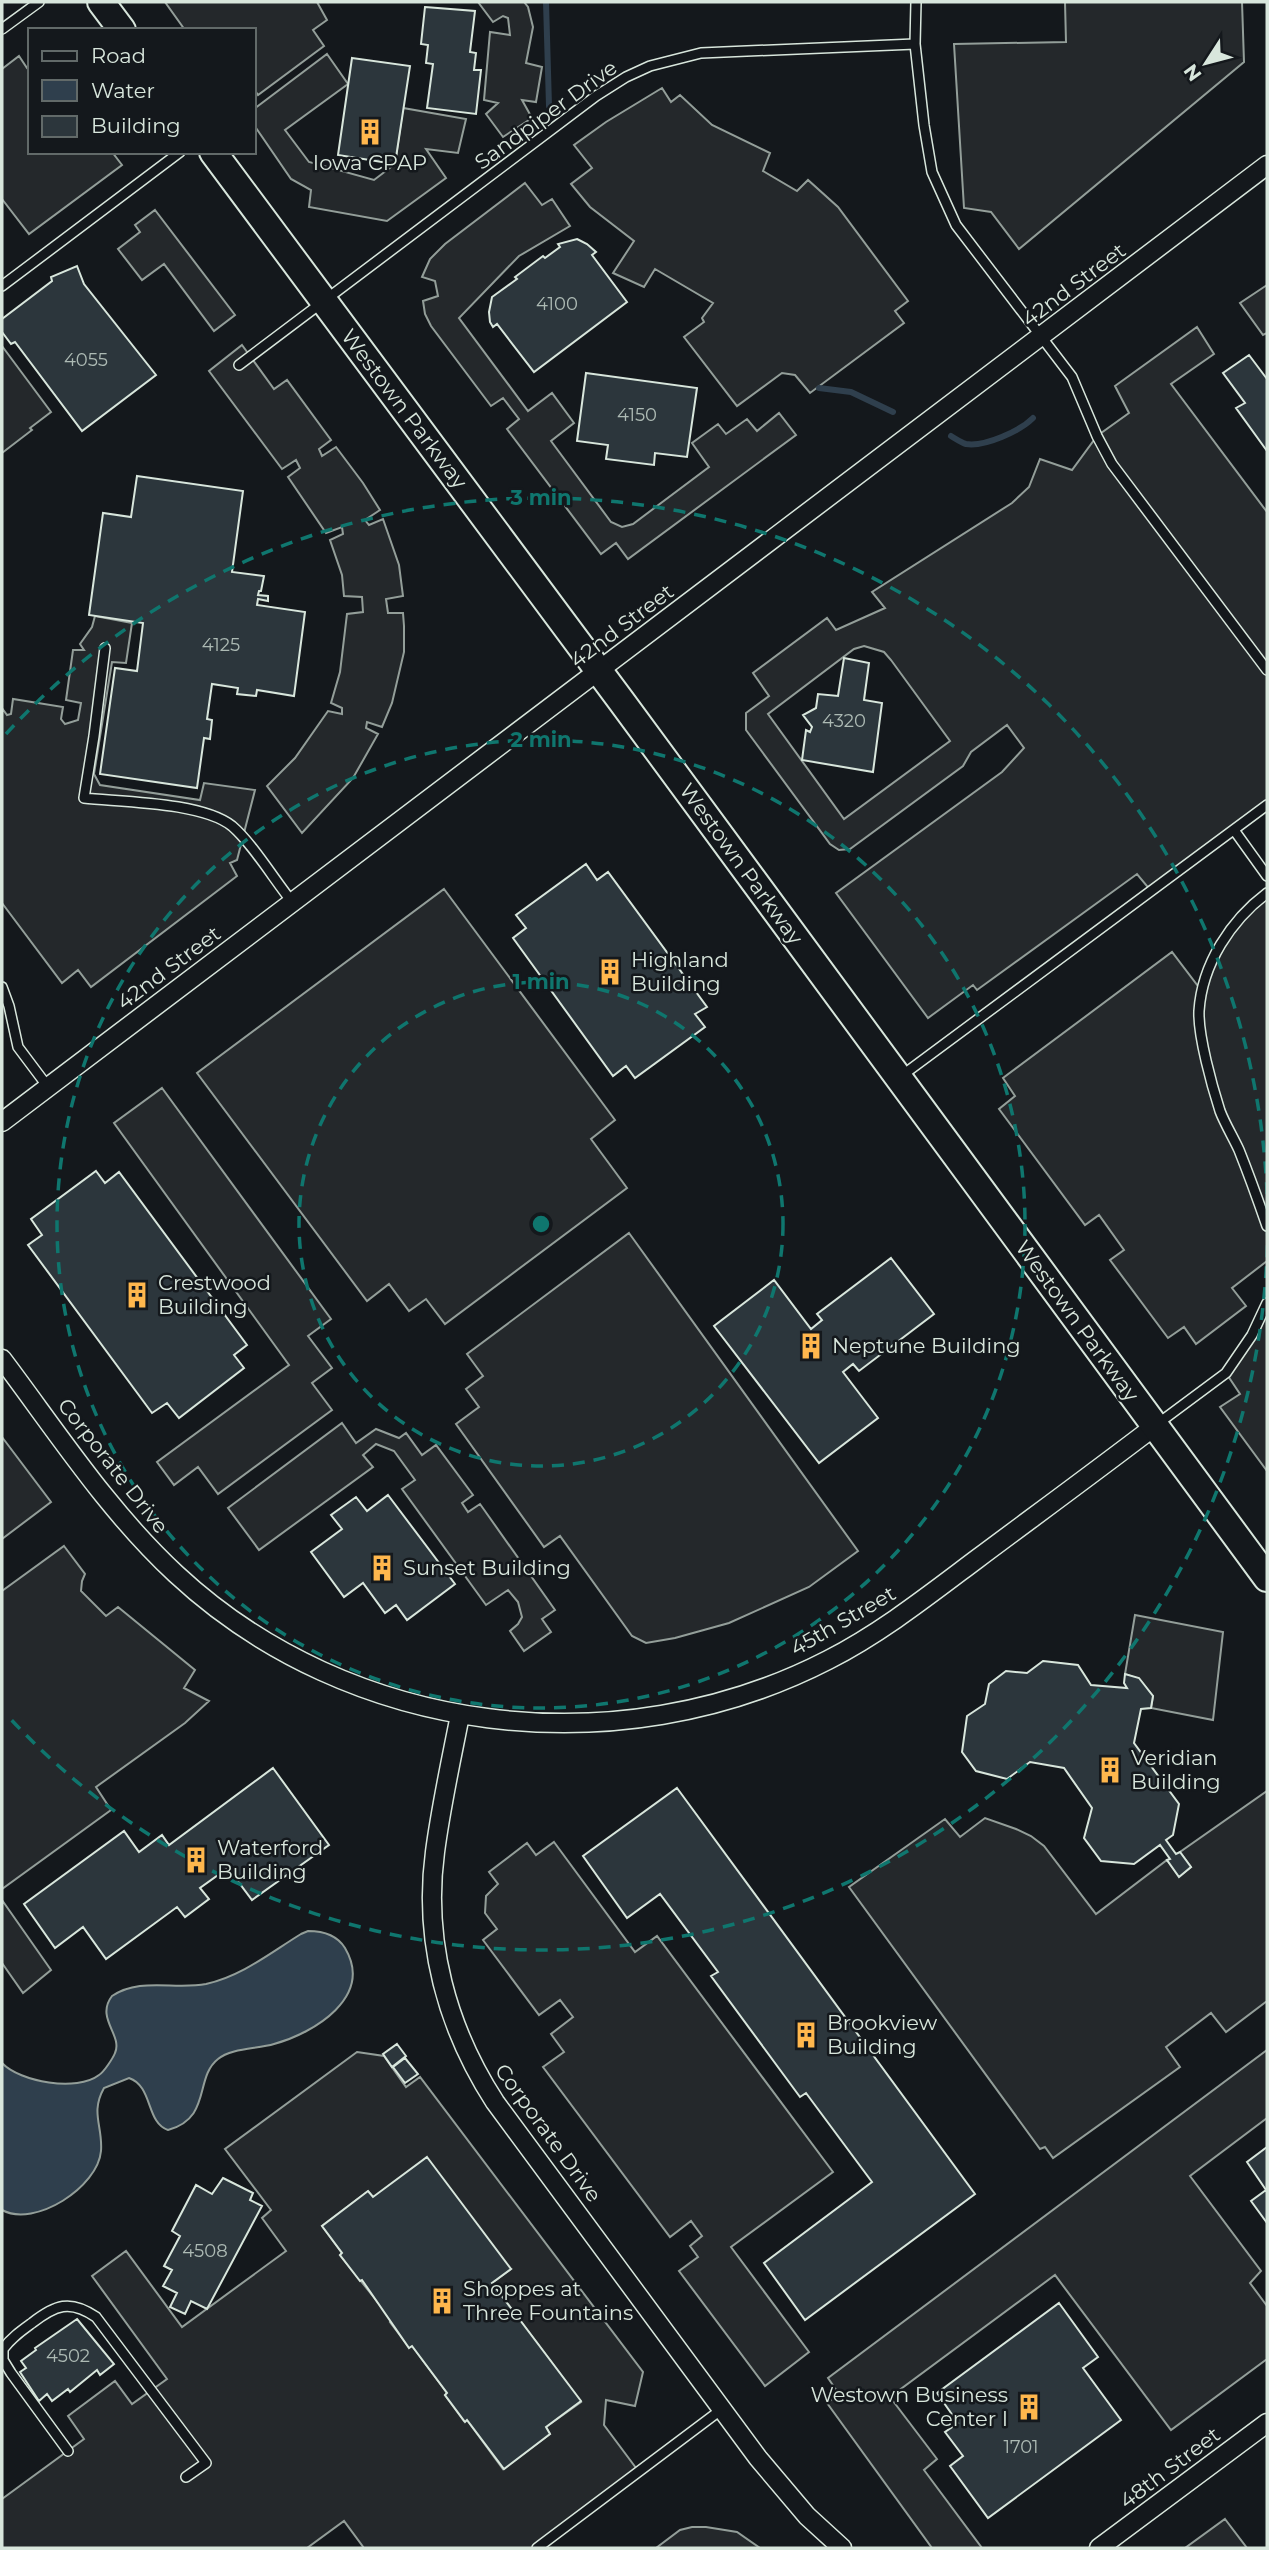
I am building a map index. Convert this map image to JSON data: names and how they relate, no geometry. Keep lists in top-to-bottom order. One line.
{"streets":{"street":["42nd Street","Westown Parkway","Corporate Drive","45th Street","48th Street"],"lane":["Sandpiper Drive"]},"crossings":[["Sandpiper Drive","Westown Parkway"],["42nd Street","Westown Parkway"],["Westown Parkway","45th Street"],["Corporate Drive","45th Street"]],"places":{"building":["Iowa CPAP","Highland Building","Crestwood Building","Neptune Building","Sunset Building","Veridian Building","Waterford Building","Brookview Building","Shoppes at Three Fountains","Westown Business Center I"]},"house_numbers":["4100","4055","4150","4125","4320","4508","4502","1701"],"legend":["Road","Water","Building"],"north":"bottom left","rings":["3 min","2 min","1 min"]}
